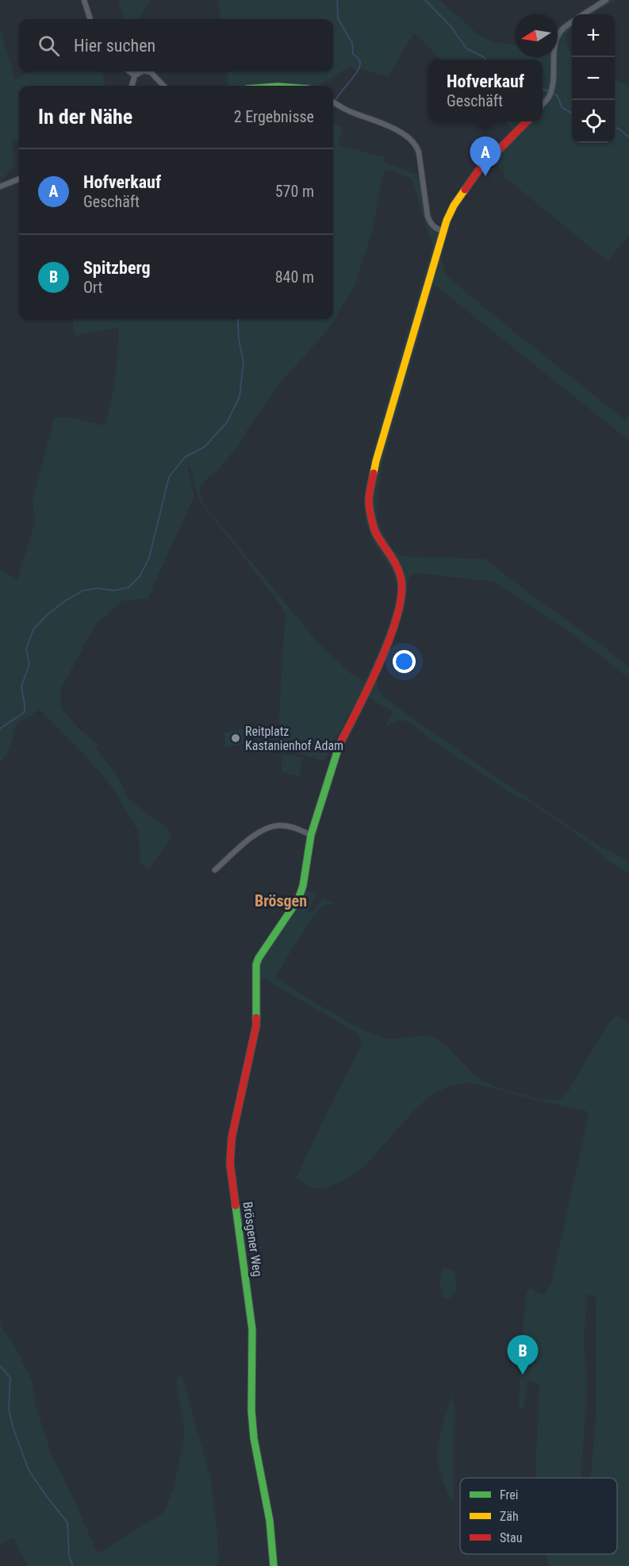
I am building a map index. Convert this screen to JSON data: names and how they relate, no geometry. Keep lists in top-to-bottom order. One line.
{"streets":{"street":["Brösgener Weg"]},"districts":["Brösgen"],"places":["Reitplatz Kastanienhof Adam"],"legend":["Frei","Zäh","Stau"],"north":"left","page":{"map_buttons":["+","−"],"search":"Hier suchen","popup":["Hofverkauf","Geschäft"],"heading":["In der Nähe","2 Ergebnisse"],"pins":["A","B"],"list":[{"mark":"A","name":"Hofverkauf","note":"Geschäft","value":"570 m"},{"mark":"B","name":"Spitzberg","note":"Ort","value":"840 m"}]}}
